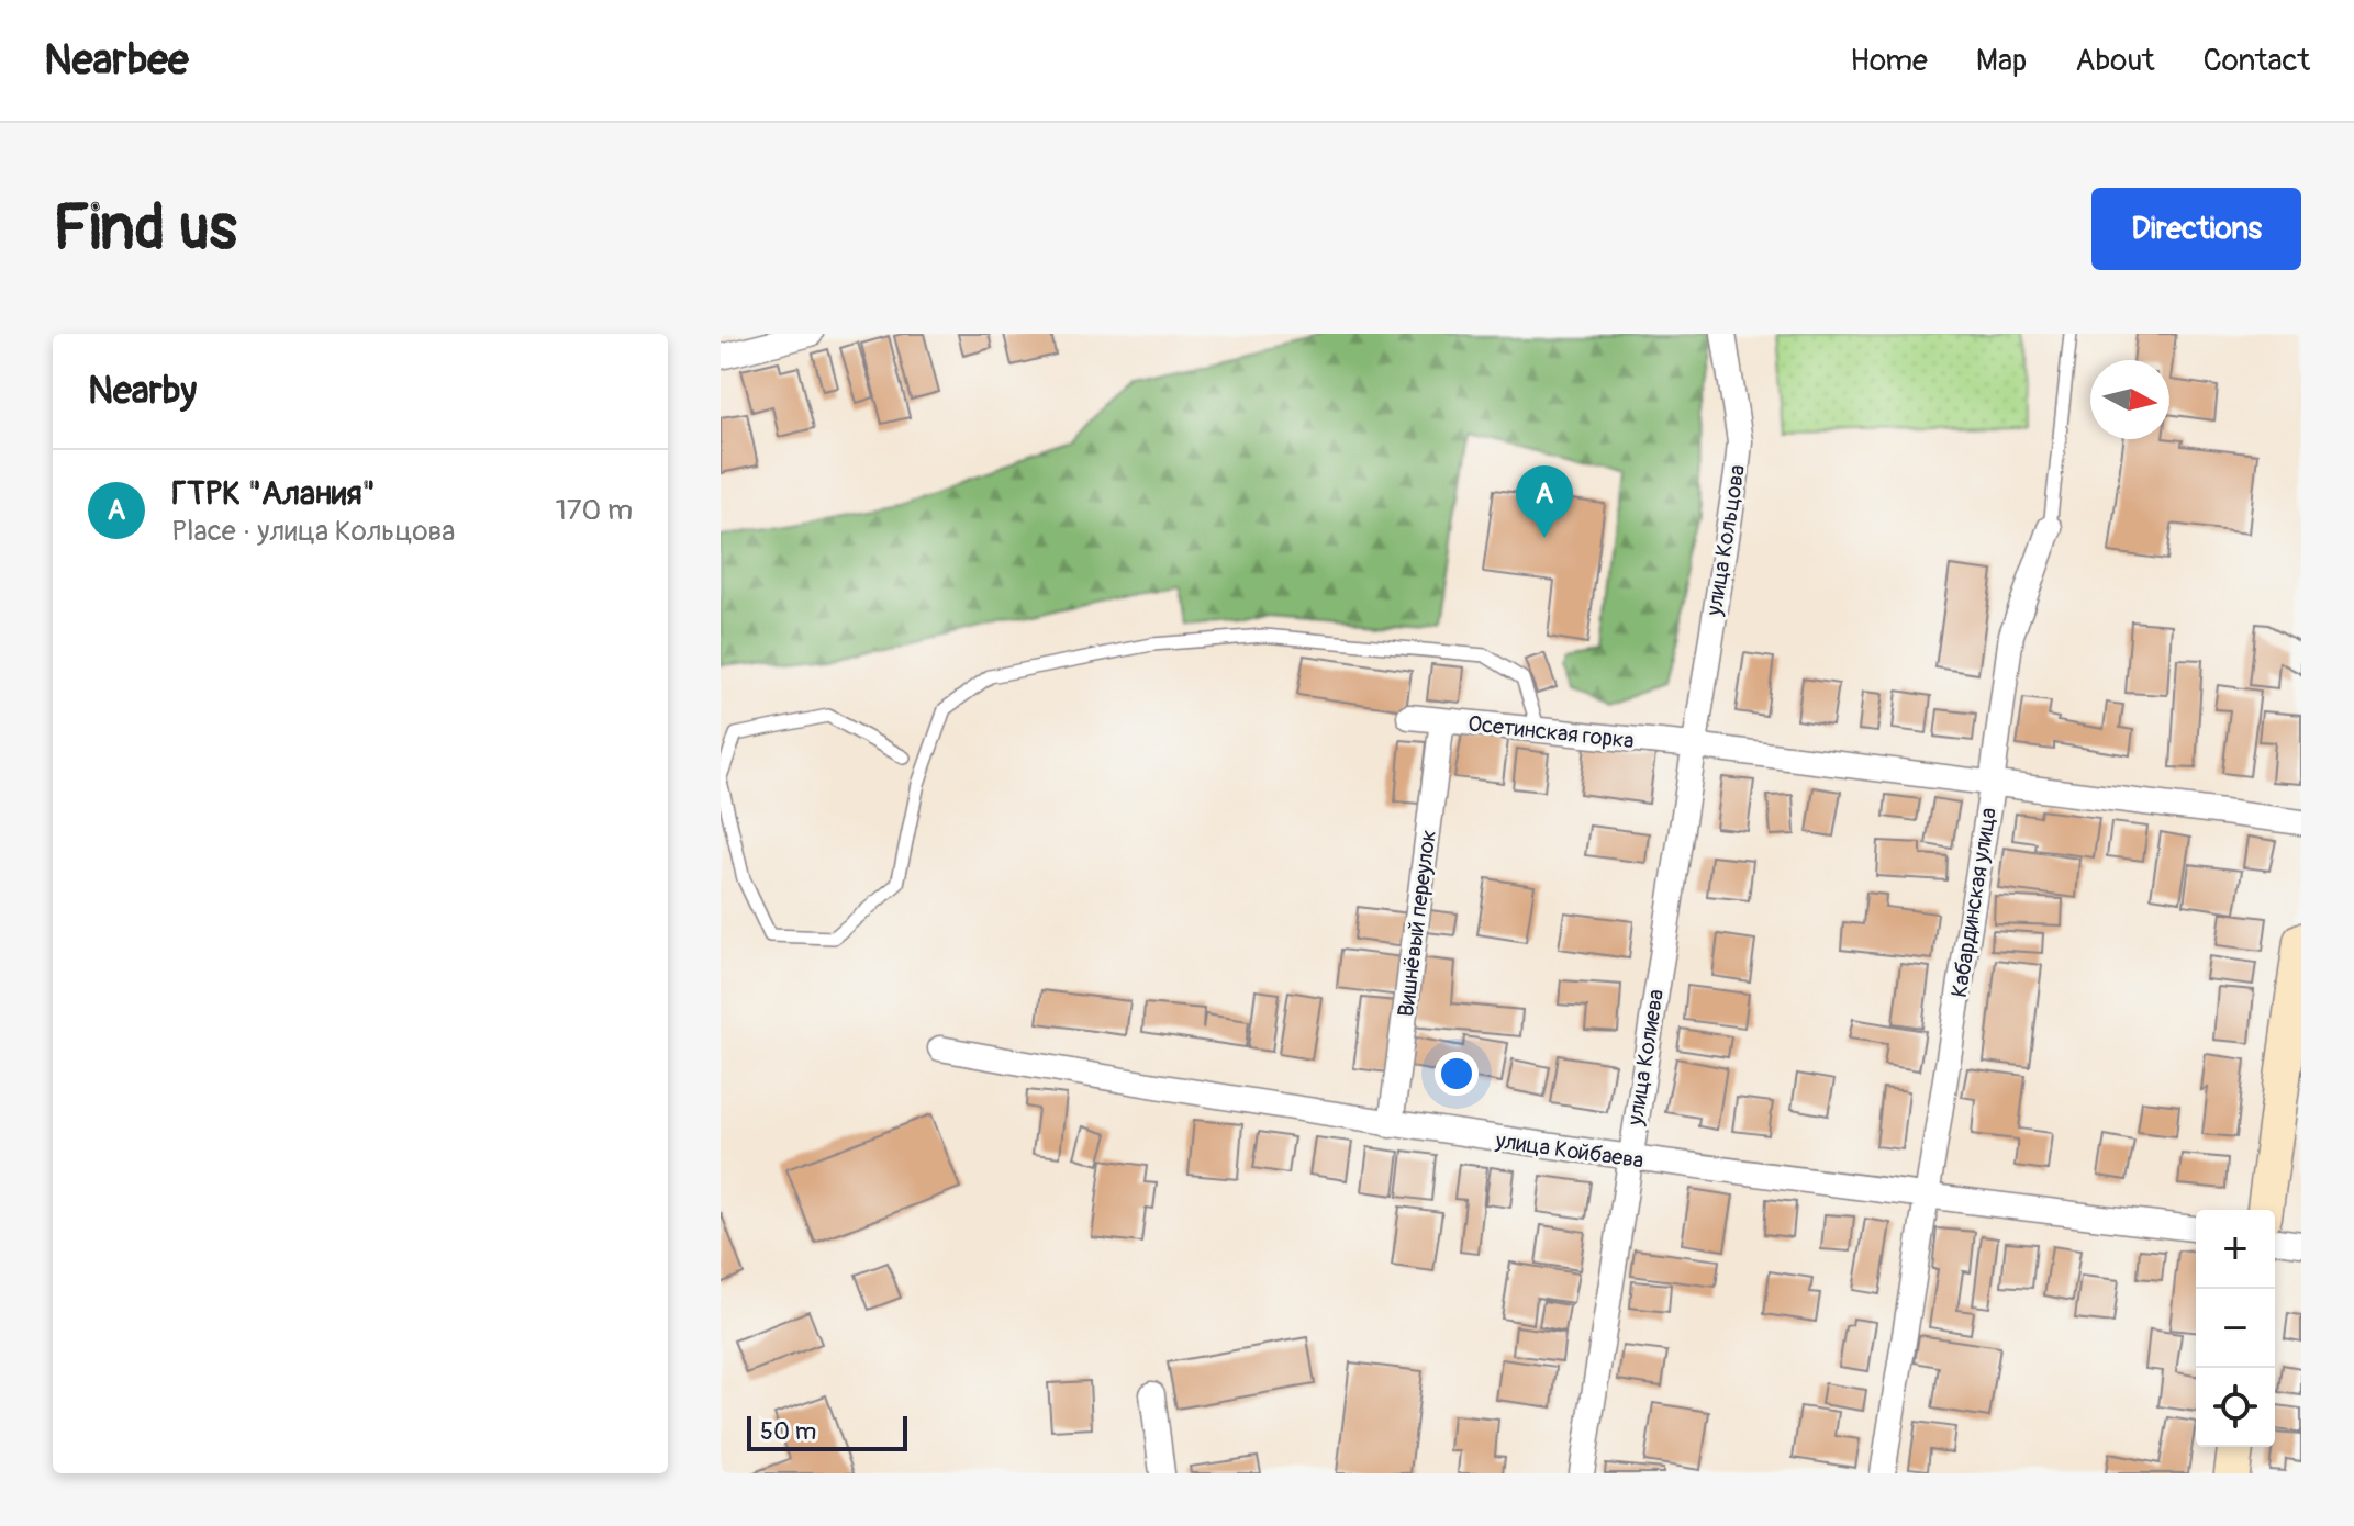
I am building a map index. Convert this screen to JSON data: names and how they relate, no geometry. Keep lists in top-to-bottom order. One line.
{"streets":{"street":["улица Кольцова","Осетинская горка","Кабардинская улица","Вишнёвый переулок","улица Колиева","улица Койбаева"]},"crossings":[["улица Кольцова","Осетинская горка"],["улица Кольцова","улица Колиева"],["Осетинская горка","Кабардинская улица"],["Осетинская горка","Вишнёвый переулок"],["Осетинская горка","улица Колиева"],["Кабардинская улица","улица Койбаева"],["Вишнёвый переулок","улица Койбаева"],["улица Колиева","улица Койбаева"]],"scale_bar":"50 m","north":"right","page":{"header":"Nearbee","nav":["Home","Map","About","Contact"],"buttons":"Directions","title":"Find us","heading":"Nearby","list":[{"mark":"A","name":"ГТРК \"Алания\"","note":"Place · улица Кольцова","value":"170 m"}],"pins":"A","map_buttons":["+","−"],"scale":"50 m"}}
